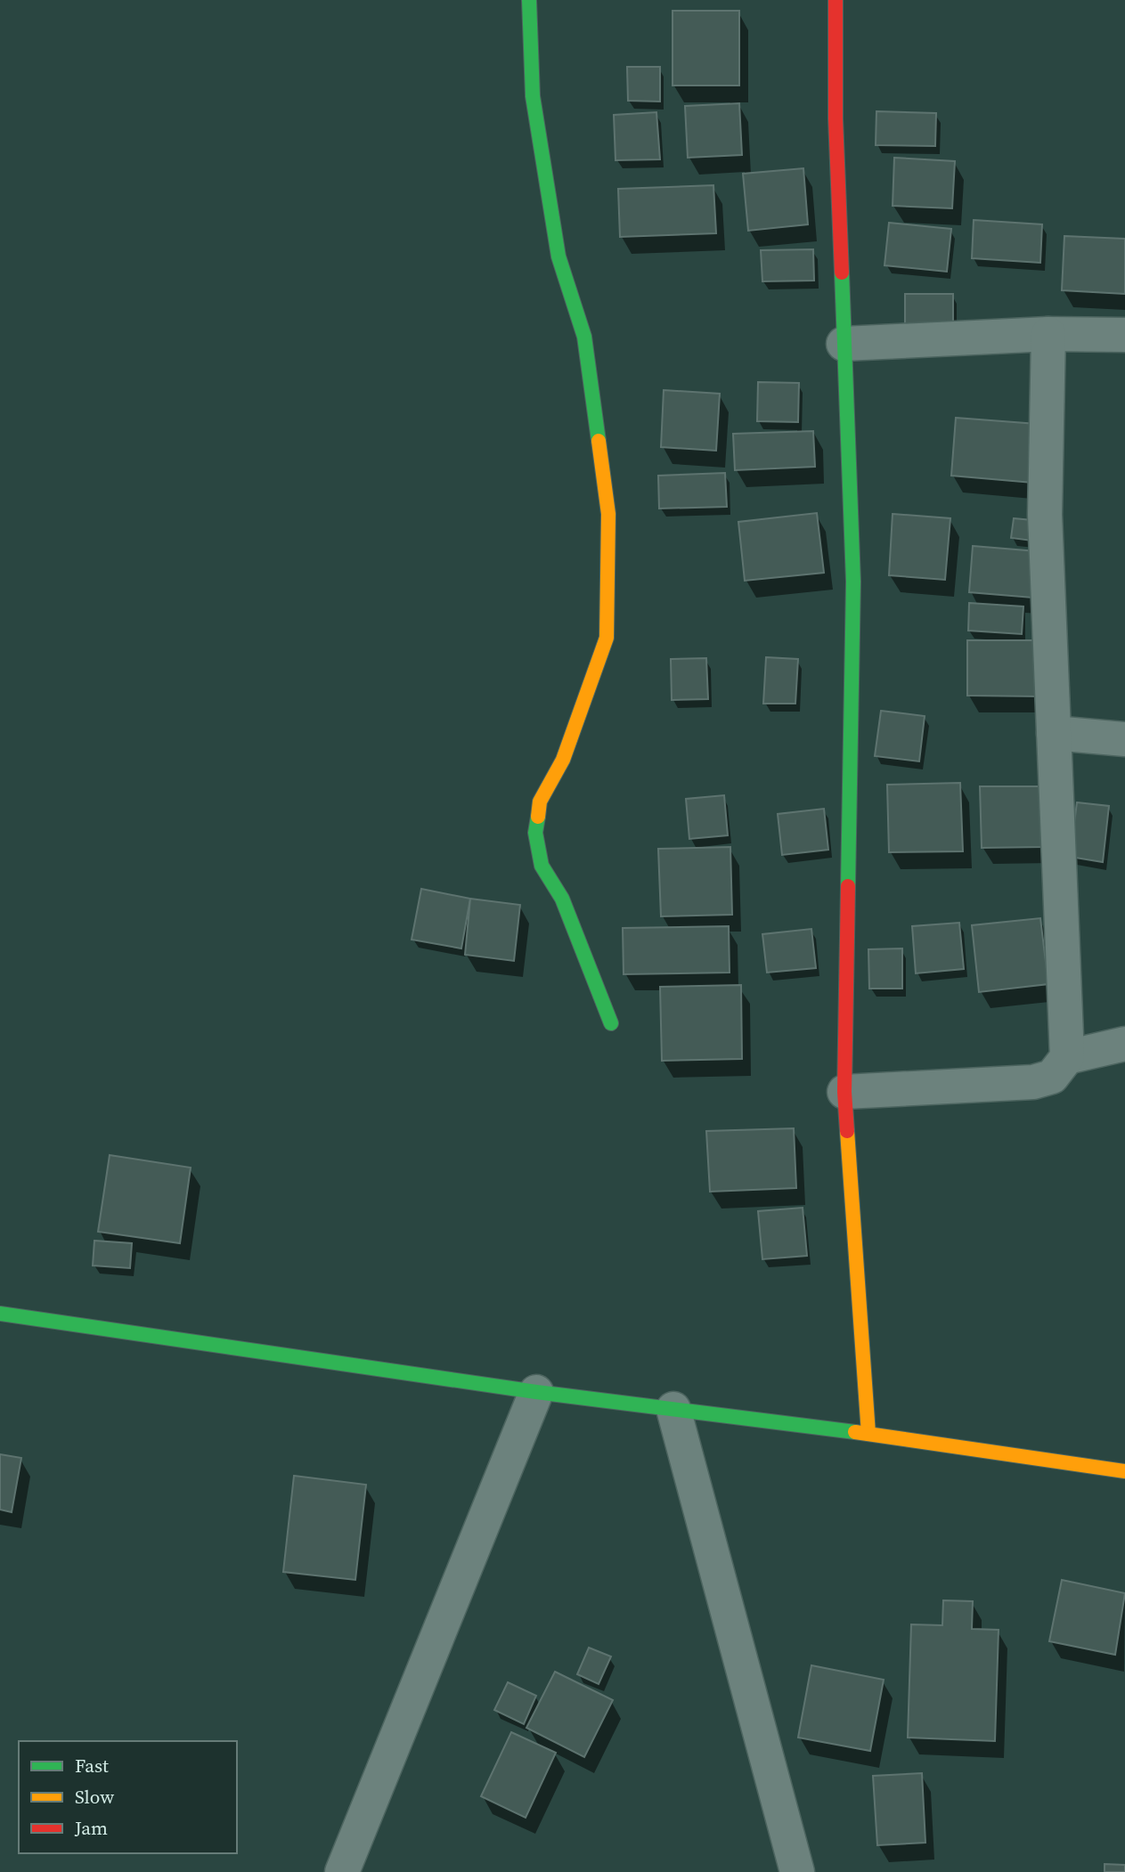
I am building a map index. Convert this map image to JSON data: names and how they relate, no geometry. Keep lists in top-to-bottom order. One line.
{"legend":["Fast","Slow","Jam"]}
